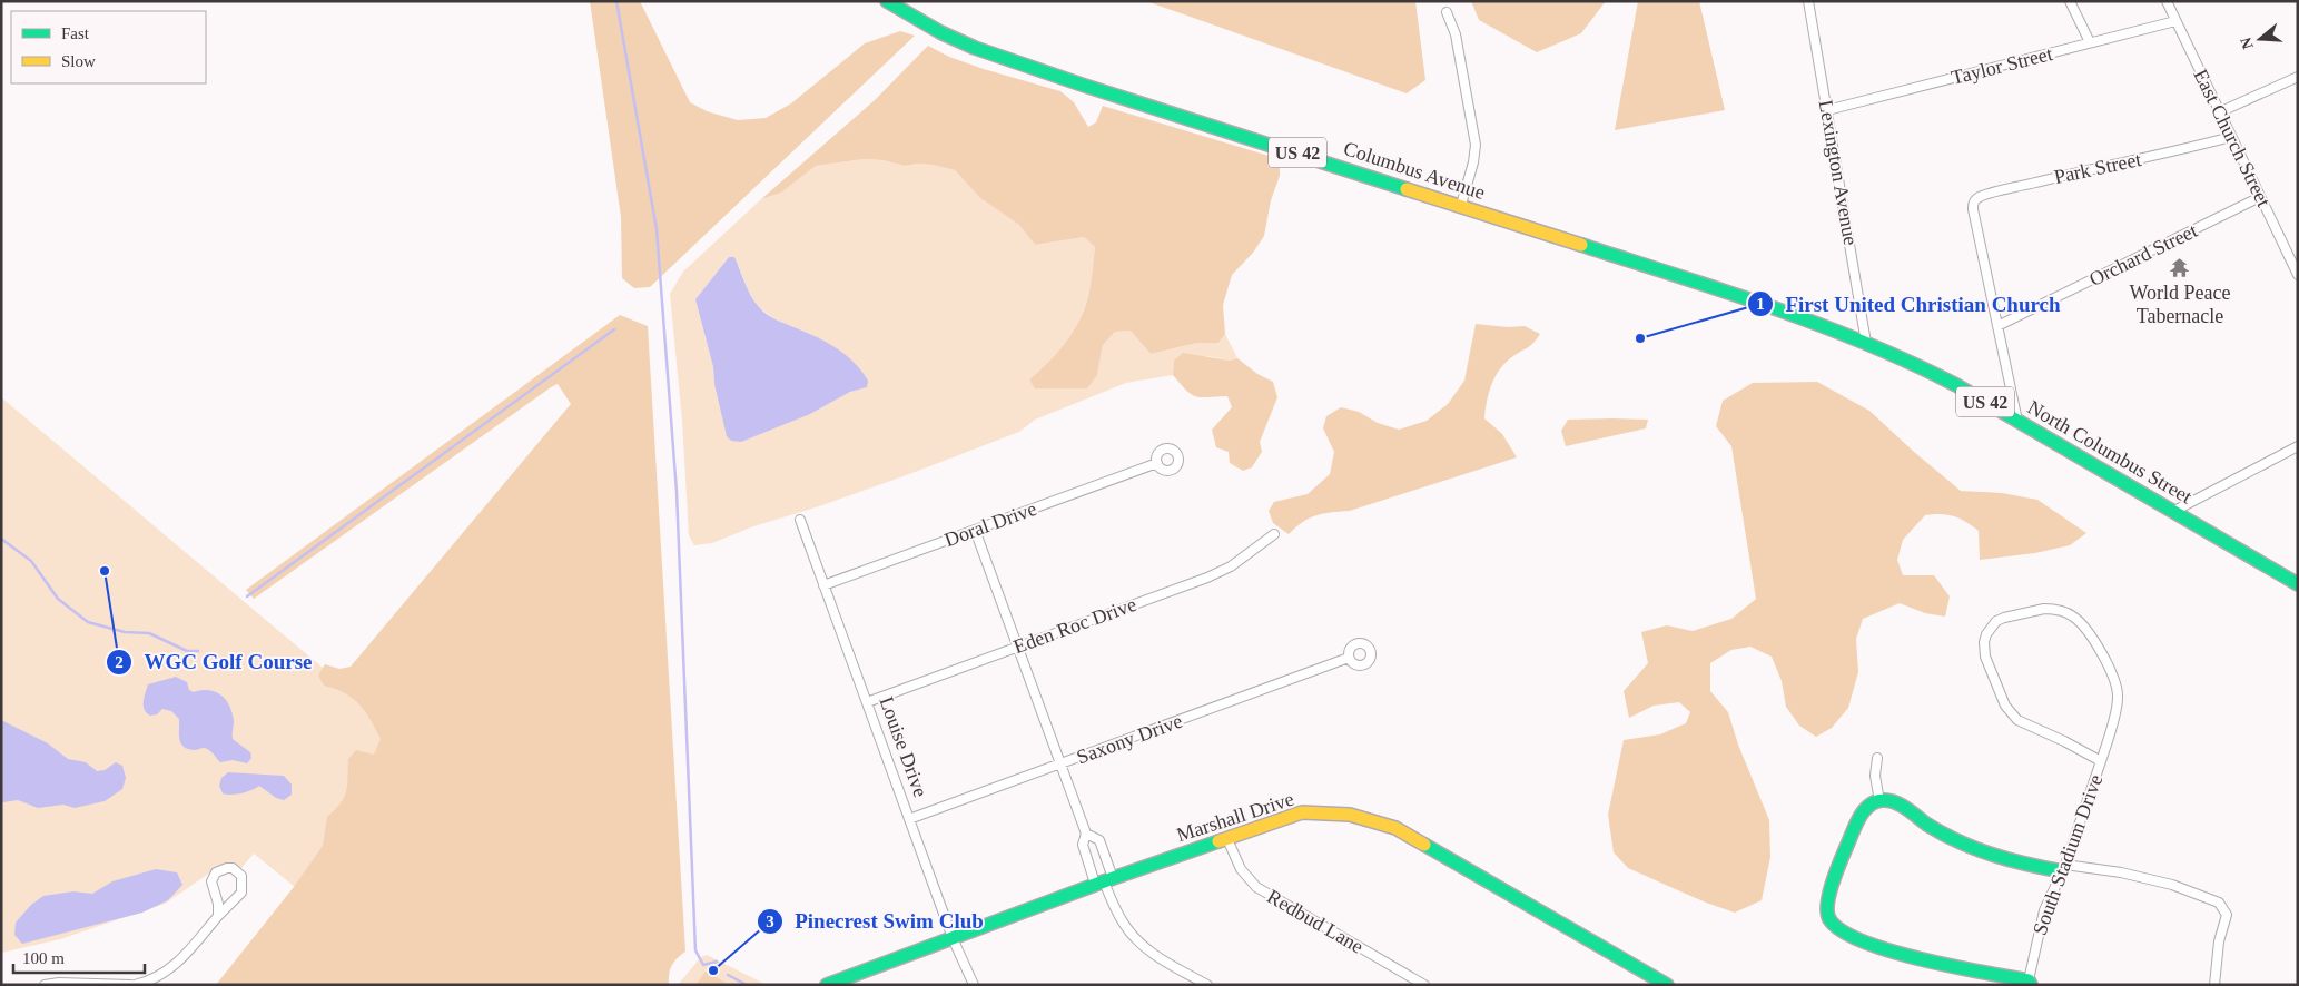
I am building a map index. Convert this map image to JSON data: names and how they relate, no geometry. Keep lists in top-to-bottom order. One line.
{"streets":{"main road":["US 42","Columbus Avenue","North Columbus Street","Marshall Drive"],"street":["Taylor Street","East Church Street","Park Street","Lexington Avenue","Orchard Street","Doral Drive","Eden Roc Drive","Saxony Drive","Louise Drive","South Stadium Drive","Redbud Lane"]},"crossings":[["Taylor Street","East Church Street"],["Taylor Street","Lexington Avenue"],["East Church Street","Park Street"],["East Church Street","Orchard Street"],["Park Street","Orchard Street"],["Columbus Avenue","North Columbus Street"],["Lexington Avenue","North Columbus Street"],["Doral Drive","Louise Drive"],["Eden Roc Drive","Louise Drive"],["Saxony Drive","Louise Drive"],["Louise Drive","Marshall Drive"],["Marshall Drive","Redbud Lane"]],"places":{"temple":["World Peace Tabernacle"],"other":["First United Christian Church","WGC Golf Course","Pinecrest Swim Club"]},"legend":["Fast","Slow"],"scale_bar":"100 m","north":"left"}
